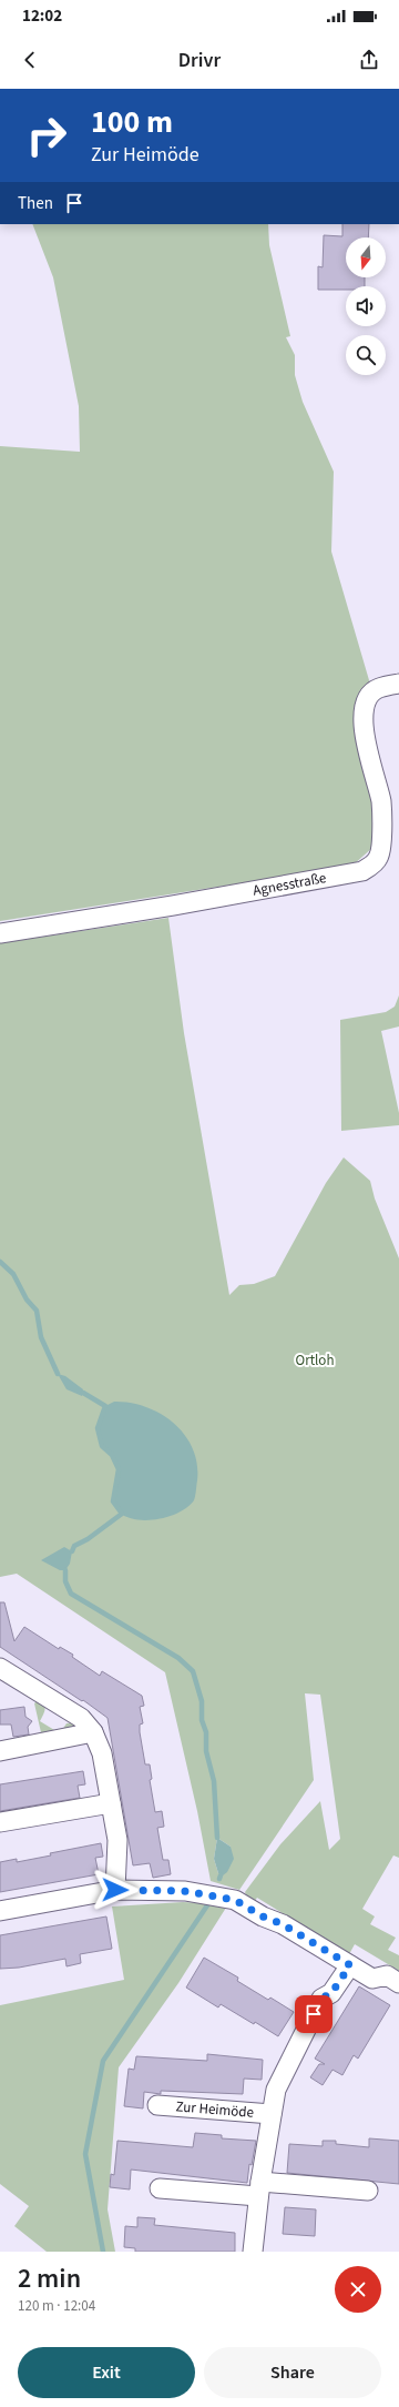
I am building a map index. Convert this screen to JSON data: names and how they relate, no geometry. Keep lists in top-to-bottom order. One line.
{"streets":{"street":["Agnesstraße","Zur Heimöde"]},"parks":["Ortloh"],"north":"bottom","page":{"status":"12:02","header":"Drivr","turn":["100 m","Zur Heimöde"],"then":"Then","heading":["2 min","120 m · 12:04"],"buttons":["Exit","Share"]}}
